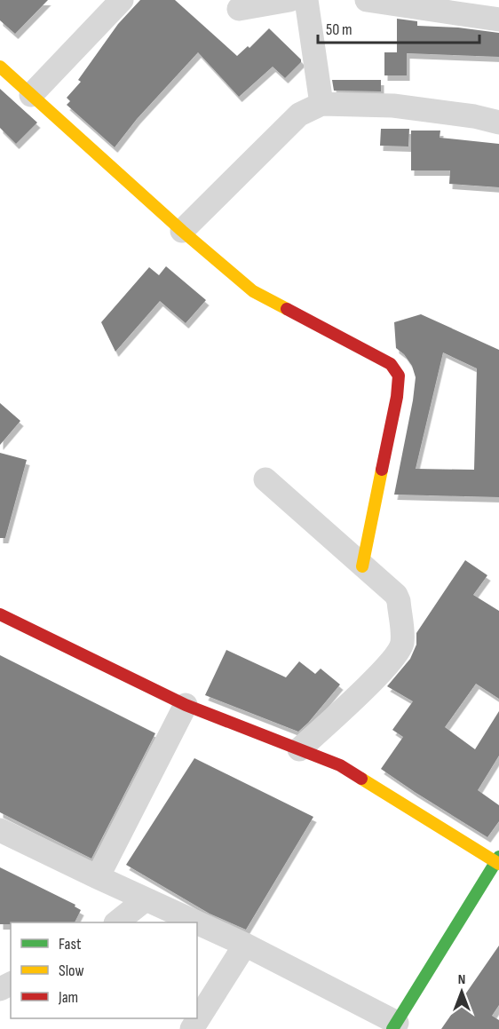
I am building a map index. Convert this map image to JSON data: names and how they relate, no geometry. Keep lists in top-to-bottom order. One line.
{"legend":["Fast","Slow","Jam"],"scale_bar":"50 m","north":"top"}
